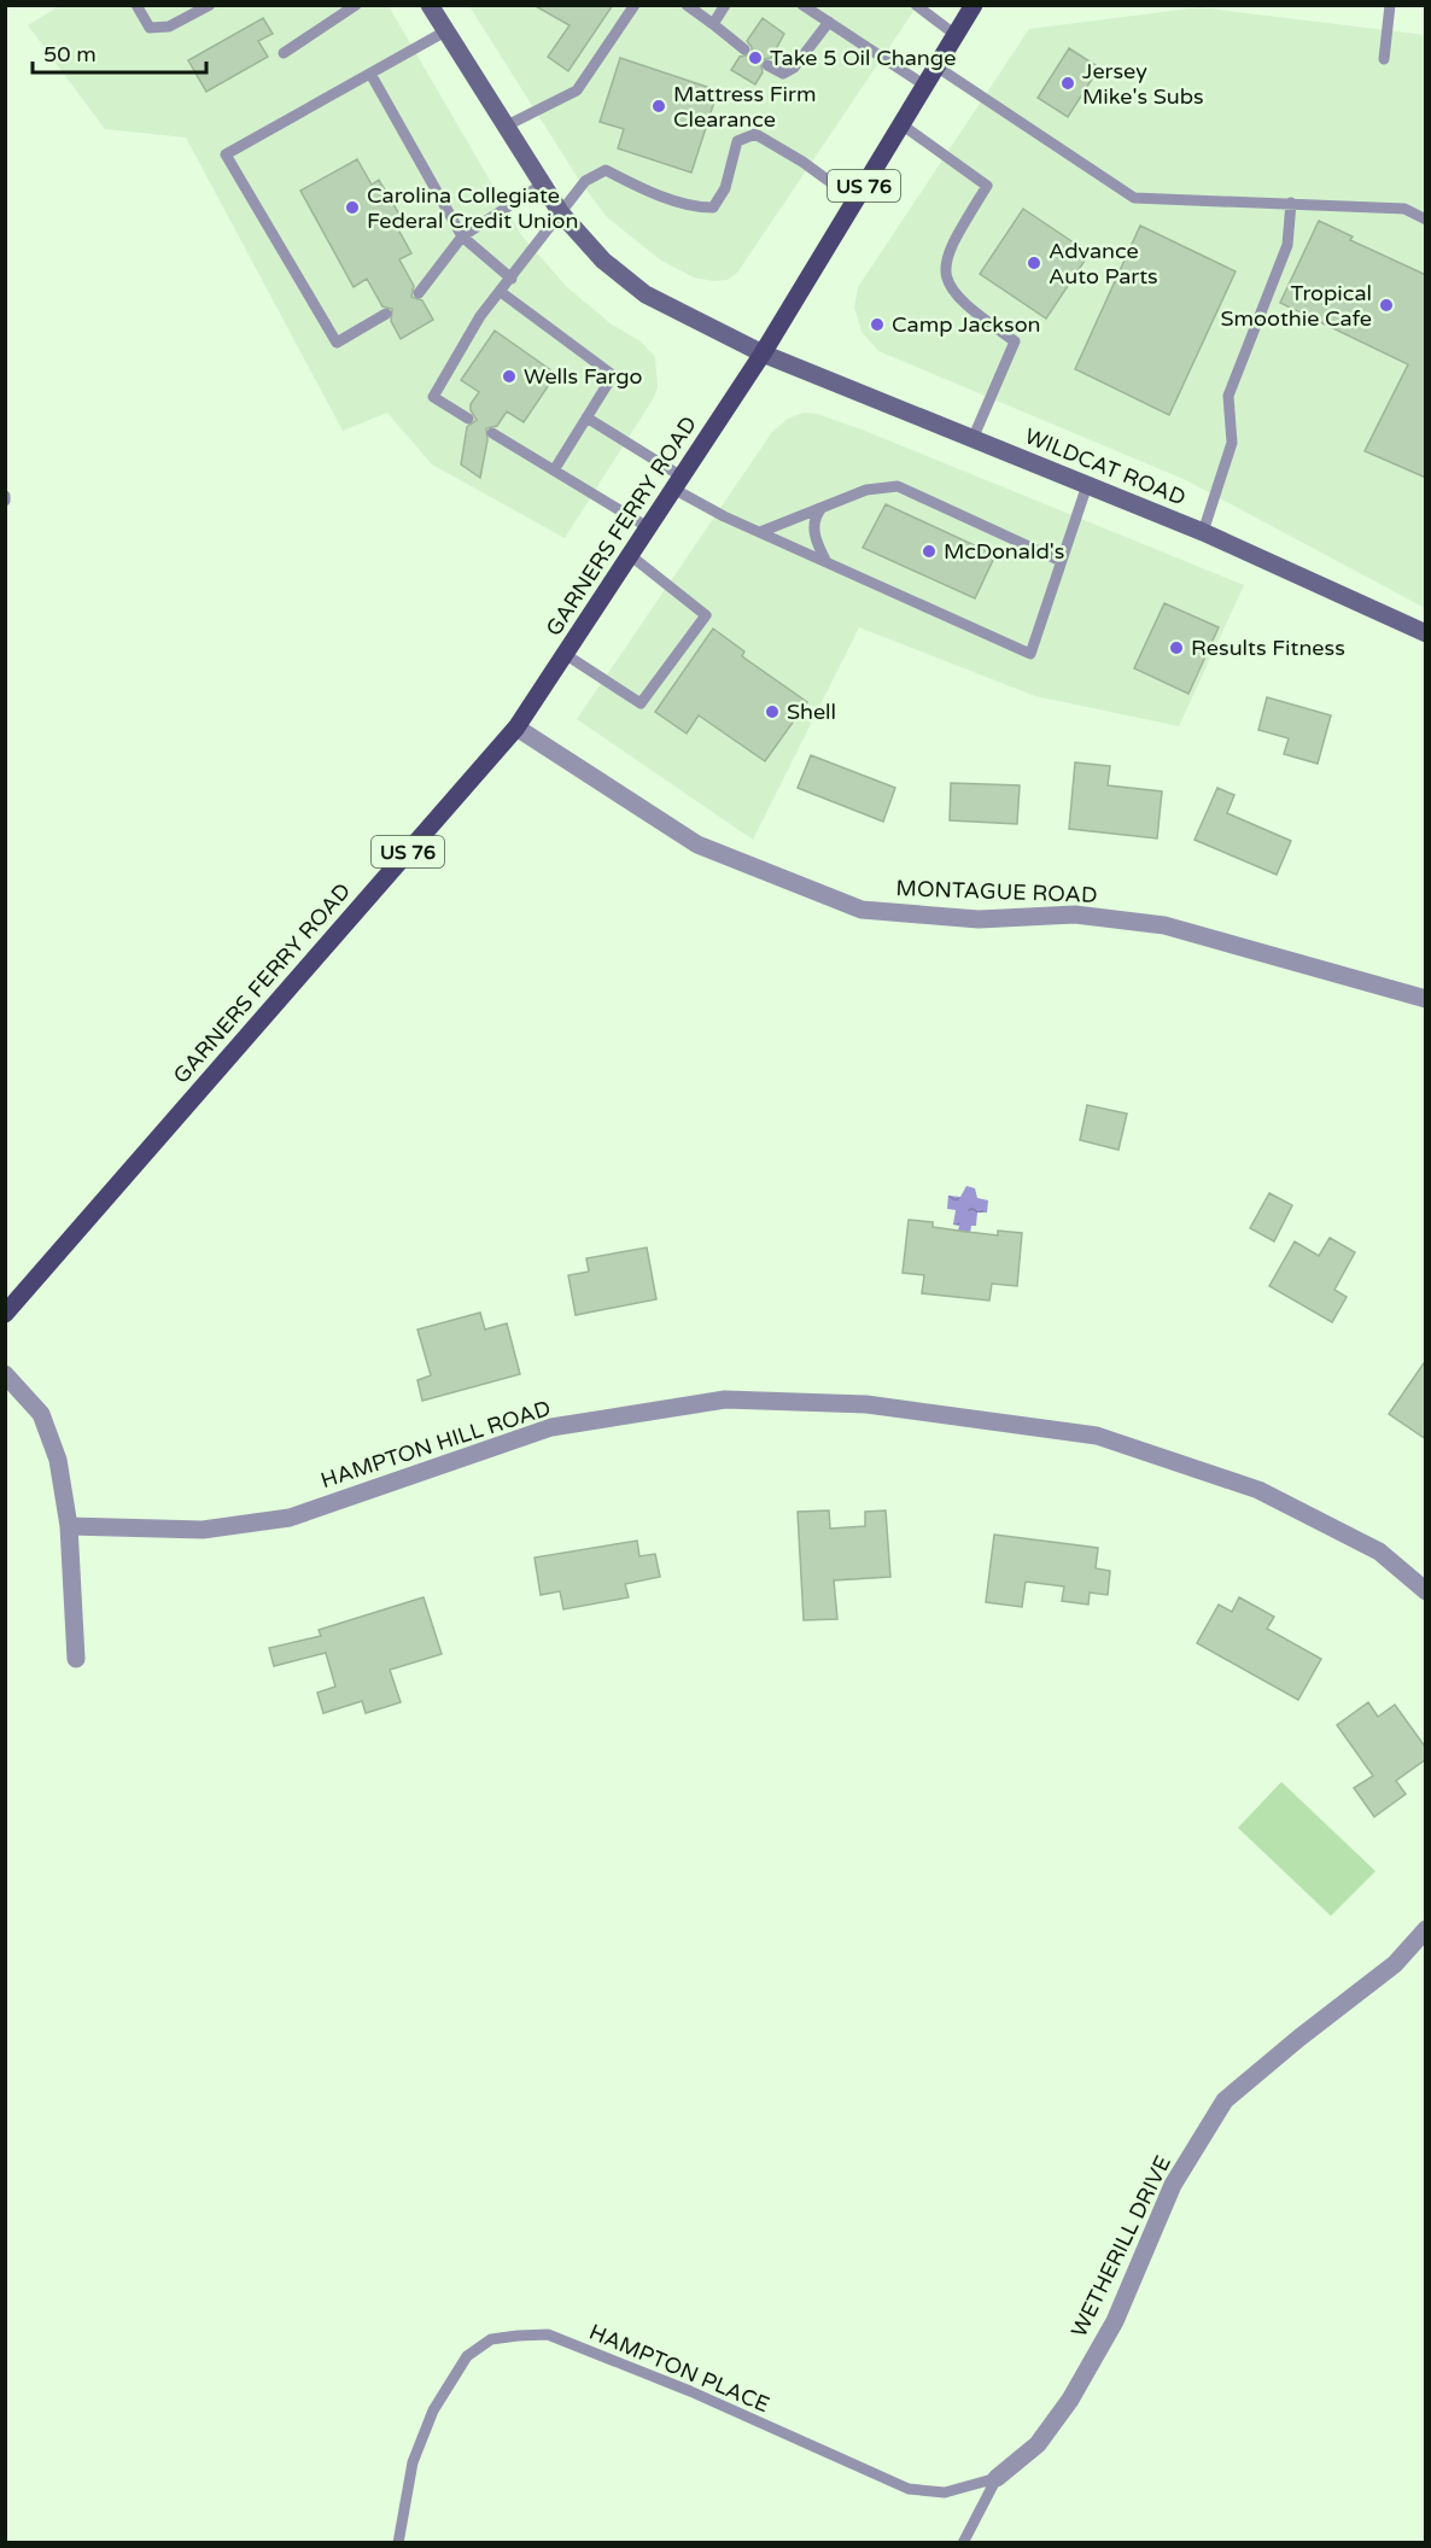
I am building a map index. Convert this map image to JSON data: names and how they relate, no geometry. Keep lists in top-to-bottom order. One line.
{"streets":{"main road":["US 76","WILDCAT ROAD","GARNERS FERRY ROAD"],"street":["MONTAGUE ROAD","HAMPTON HILL ROAD","WETHERILL DRIVE"],"lane":["HAMPTON PLACE"]},"crossings":[["US 76","WILDCAT ROAD"],["US 76","GARNERS FERRY ROAD"],["WILDCAT ROAD","GARNERS FERRY ROAD"],["GARNERS FERRY ROAD","MONTAGUE ROAD"],["WETHERILL DRIVE","HAMPTON PLACE"]],"places":["Take 5 Oil Change","Jersey Mike's Subs","Mattress Firm Clearance","Carolina Collegiate Federal Credit Union","Advance Auto Parts","Tropical Smoothie Cafe","Camp Jackson","Wells Fargo","McDonald's","Results Fitness","Shell"],"scale_bar":"50 m"}
